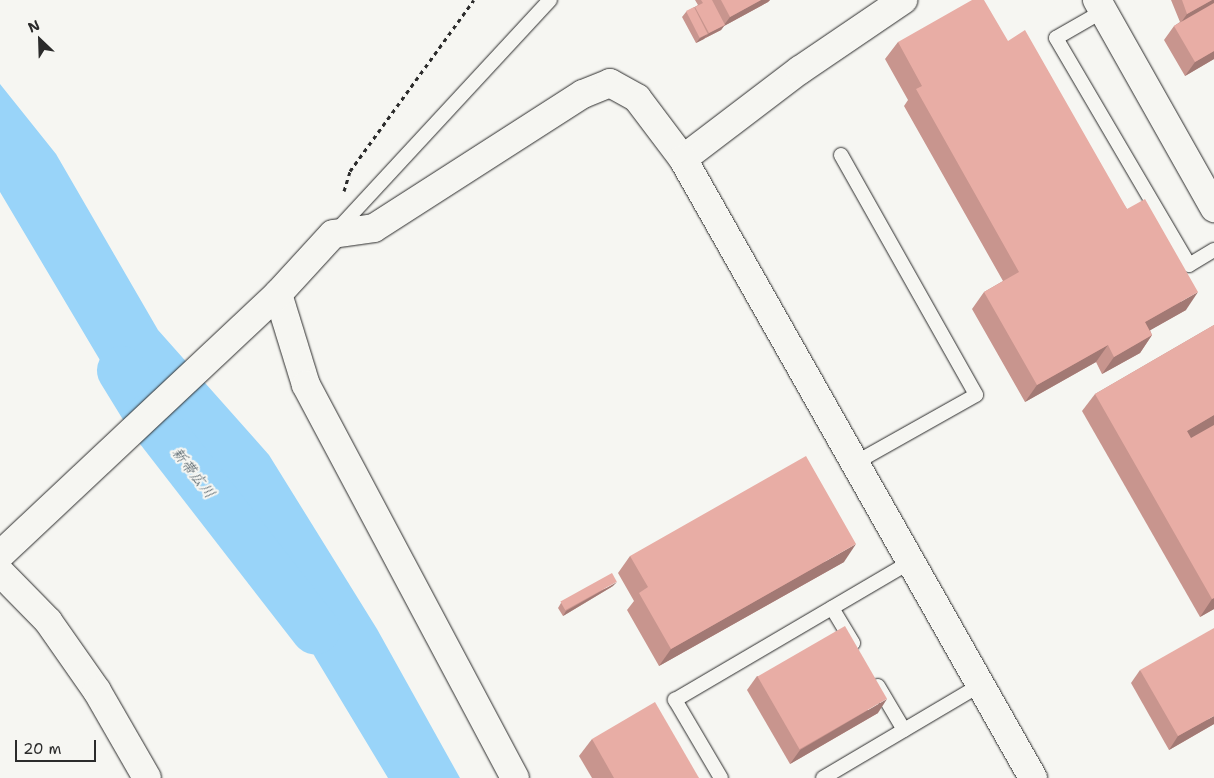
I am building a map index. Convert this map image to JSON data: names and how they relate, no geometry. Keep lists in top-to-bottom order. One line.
{"water":["新帯広川"],"scale_bar":"20 m","north":"top left"}
